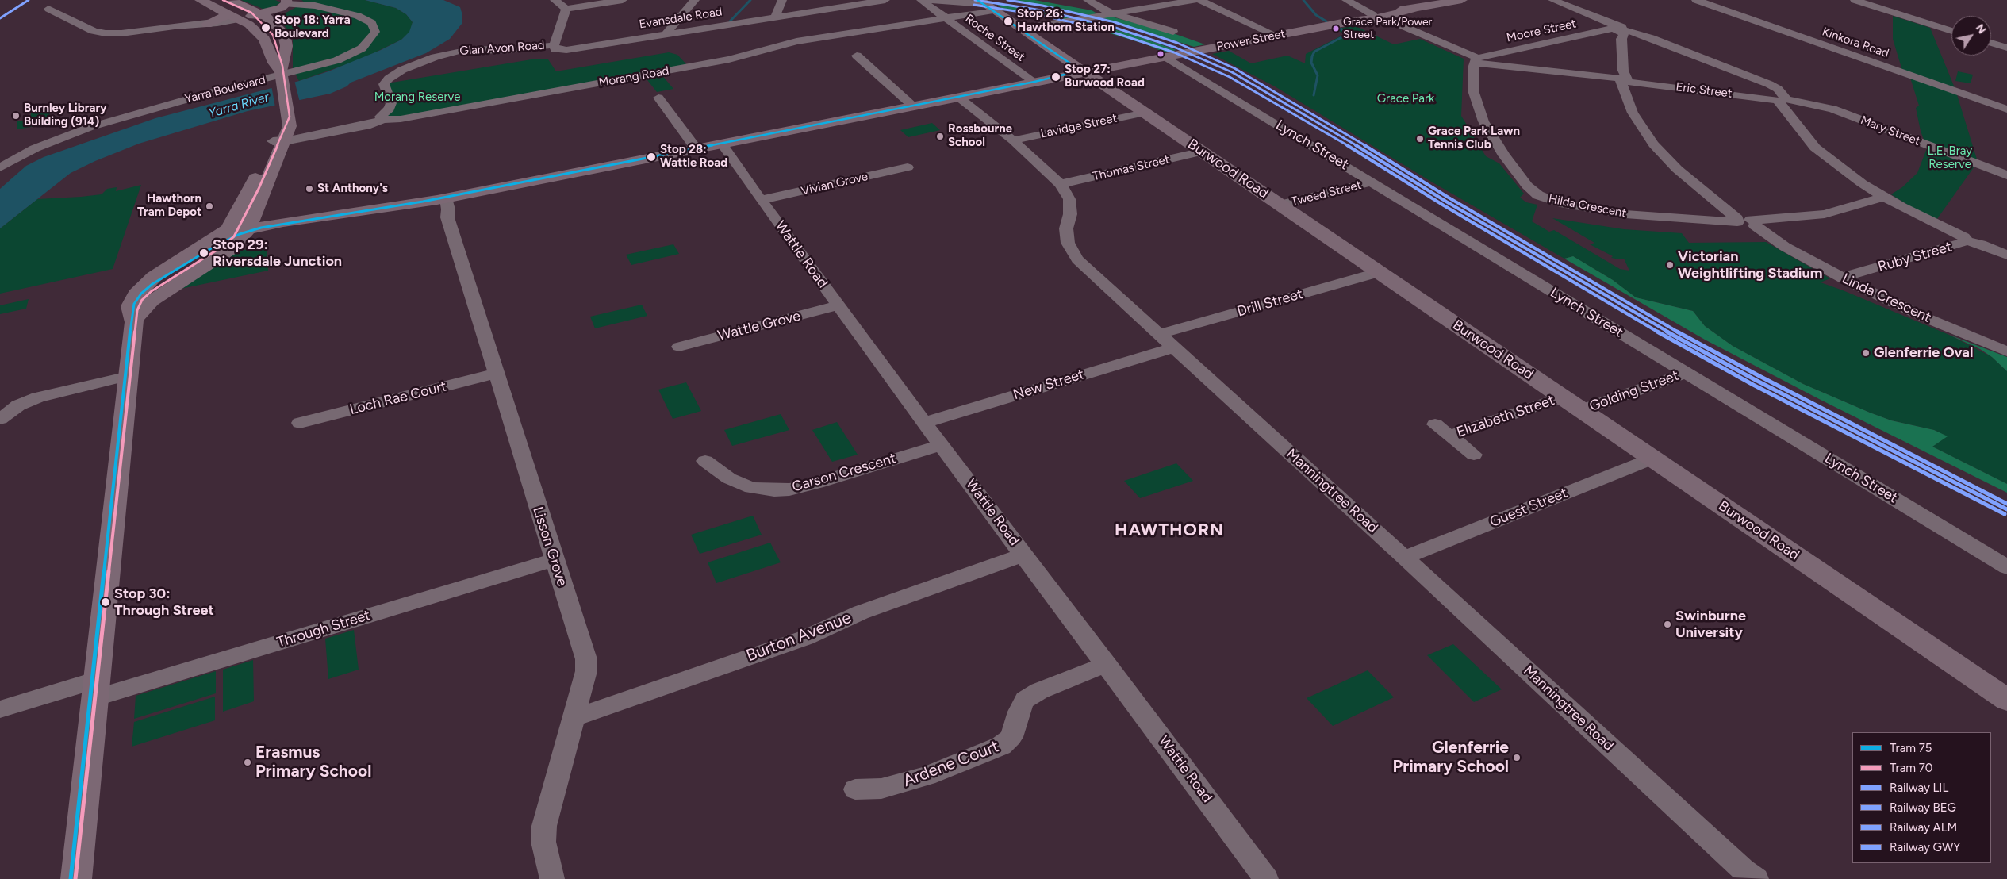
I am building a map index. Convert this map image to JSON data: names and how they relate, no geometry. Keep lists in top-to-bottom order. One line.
{"streets":{"main road":["Power Street","Burwood Road"],"street":["Evansdale Road","Moore Street","Roche Street","Kinkora Road","Glan Avon Road","Morang Road","Yarra Boulevard","Eric Street","Lavidge Street","Mary Street","Lynch Street","Thomas Street","Vivian Grove","Tweed Street","Hilda Crescent","Wattle Road","Ruby Street","Linda Crescent","Drill Street","Wattle Grove","New Street","Golding Street","Loch Rae Court","Elizabeth Street","Carson Crescent","Manningtree Road","Guest Street","Lisson Grove","Through Street","Burton Avenue","Ardene Court"]},"crossings":[["Evansdale Road","Glan Avon Road"],["Moore Street","Eric Street"],["Moore Street","Mary Street"],["Moore Street","Hilda Crescent"],["Moore Street","Linda Crescent"],["Roche Street","Power Street"],["Roche Street","Morang Road"],["Power Street","Lynch Street"],["Power Street","Burwood Road"],["Power Street","Wattle Road"],["Power Street","Manningtree Road"],["Power Street","Lisson Grove"],["Glan Avon Road","Morang Road"],["Morang Road","Burwood Road"],["Eric Street","Mary Street"],["Eric Street","Hilda Crescent"],["Eric Street","Linda Crescent"],["Lavidge Street","Burwood Road"],["Lavidge Street","Manningtree Road"],["Mary Street","Linda Crescent"],["Lynch Street","Tweed Street"],["Lynch Street","Golding Street"],["Thomas Street","Burwood Road"],["Thomas Street","Manningtree Road"],["Burwood Road","Tweed Street"],["Burwood Road","Drill Street"],["Burwood Road","Golding Street"],["Burwood Road","Elizabeth Street"],["Burwood Road","Guest Street"],["Vivian Grove","Wattle Road"],["Hilda Crescent","Linda Crescent"],["Wattle Road","Wattle Grove"],["Wattle Road","New Street"],["Wattle Road","Carson Crescent"],["Wattle Road","Burton Avenue"],["Wattle Road","Ardene Court"],["Ruby Street","Linda Crescent"],["Drill Street","New Street"],["Drill Street","Manningtree Road"],["New Street","Manningtree Road"],["Loch Rae Court","Lisson Grove"],["Manningtree Road","Guest Street"],["Lisson Grove","Through Street"],["Lisson Grove","Burton Avenue"]],"districts":["HAWTHORN"],"water":["Yarra River"],"parks":["Morang Reserve","Grace Park","L.E. Bray Reserve"],"places":["Stop 26: Hawthorn Station","Stop 18: Yarra Boulevard","Grace Park/Power Street","Stop 27: Burwood Road","Burnley Library Building (914)","Rossbourne School","Grace Park Lawn Tennis Club","Stop 28: Wattle Road","St Anthony's","Hawthorn Tram Depot","Stop 29: Riversdale Junction","Victorian Weightlifting Stadium","Glenferrie Oval","Stop 30: Through Street","Swinburne University","Glenferrie Primary School","Erasmus Primary School"],"lines":["tram line 75","tram line 70","rail line LIL","rail line ALM","rail line GWY","rail line BEG"],"legend":["Tram 75","Tram 70","Railway LIL","Railway BEG","Railway ALM","Railway GWY"],"north":"top right"}
